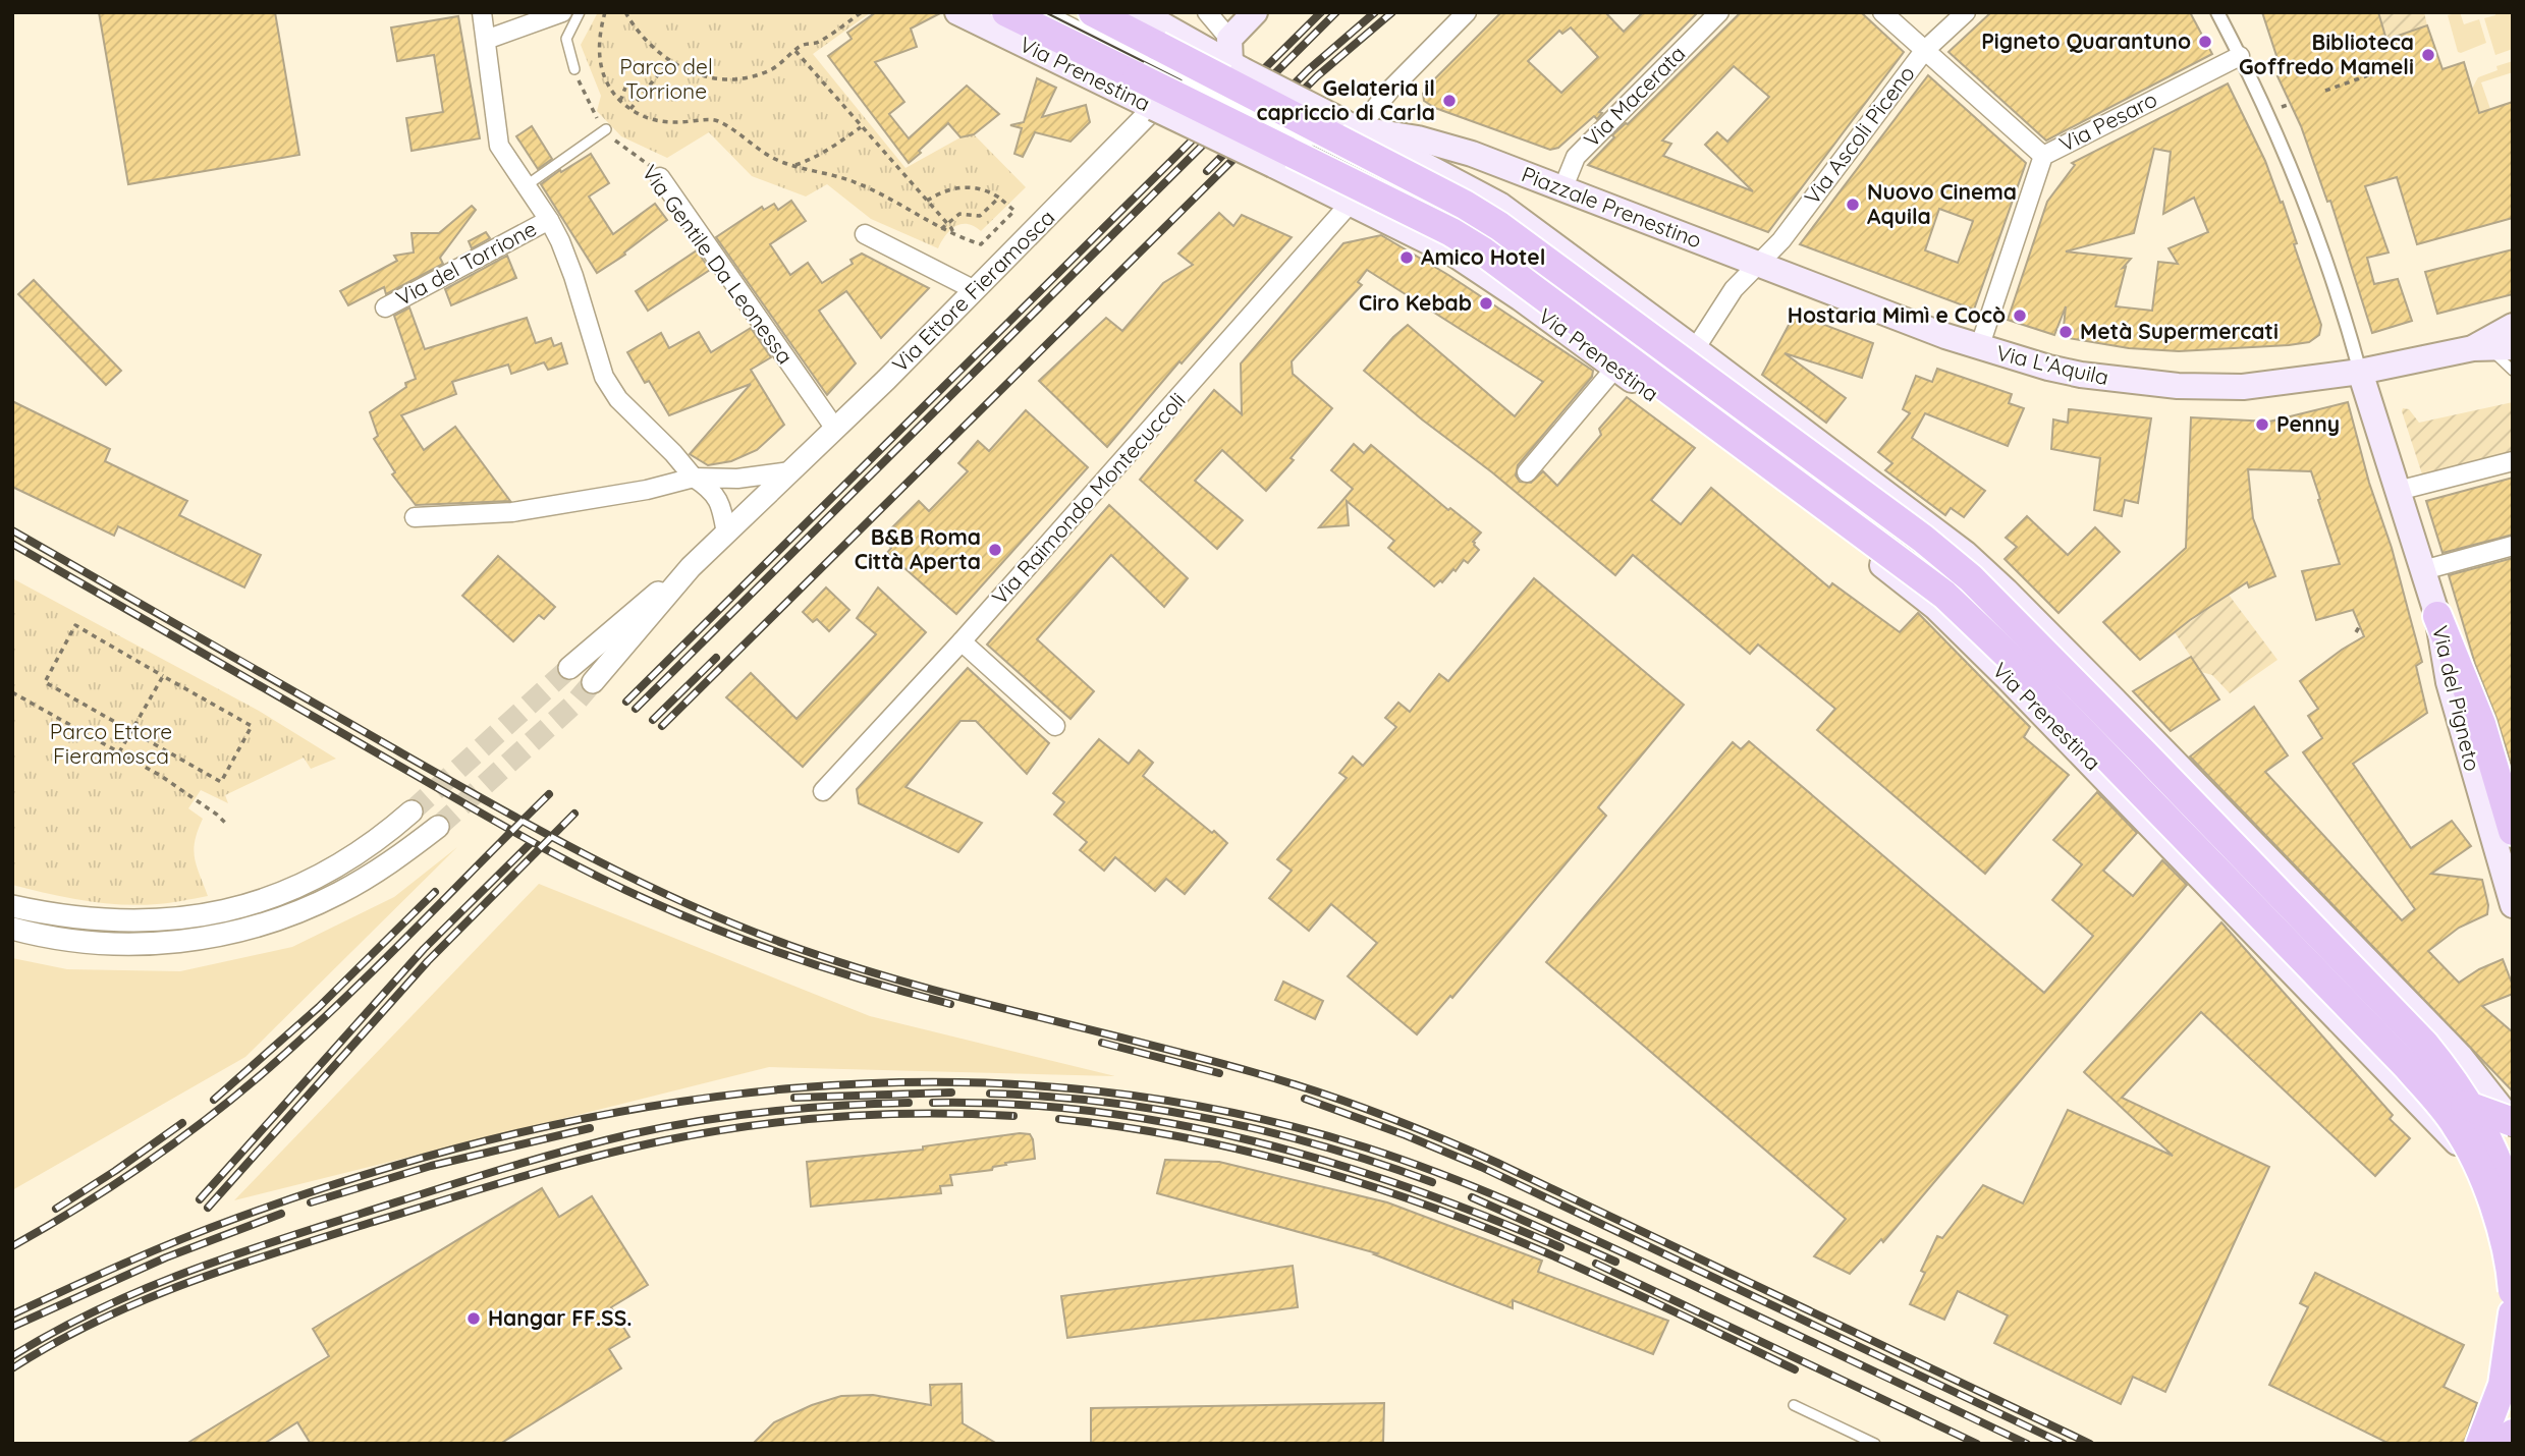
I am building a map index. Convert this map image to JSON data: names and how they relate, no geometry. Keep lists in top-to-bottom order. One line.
{"streets":{"main road":["Via Prenestina","Piazzale Prenestino","Via L'Aquila","Via del Pigneto"],"street":["Via Macerata","Via Pesaro","Via Ascoli Piceno","Via del Torrione","Via Gentile Da Leonessa","Via Ettore Fieramosca","Via Raimondo Montecuccoli"]},"crossings":[["Via Prenestina","Via Ettore Fieramosca"],["Via Prenestina","Via Raimondo Montecuccoli"],["Via Macerata","Piazzale Prenestino"],["Via Pesaro","Via L'Aquila"],["Via Ascoli Piceno","Piazzale Prenestino"],["Via Ascoli Piceno","Via L'Aquila"],["Piazzale Prenestino","Via L'Aquila"],["Via Gentile Da Leonessa","Via Ettore Fieramosca"],["Via L'Aquila","Via del Pigneto"]],"parks":["Parco del Torrione","Parco Ettore Fieramosca"],"places":["Pigneto Quarantuno","Biblioteca Goffredo Mameli","Gelateria il capriccio di Carla","Nuovo Cinema Aquila","Amico Hotel","Ciro Kebab","Hostaria Mimì e Cocò","Metà Supermercati","Penny","B&B Roma Città Aperta","Hangar FF.SS."]}
